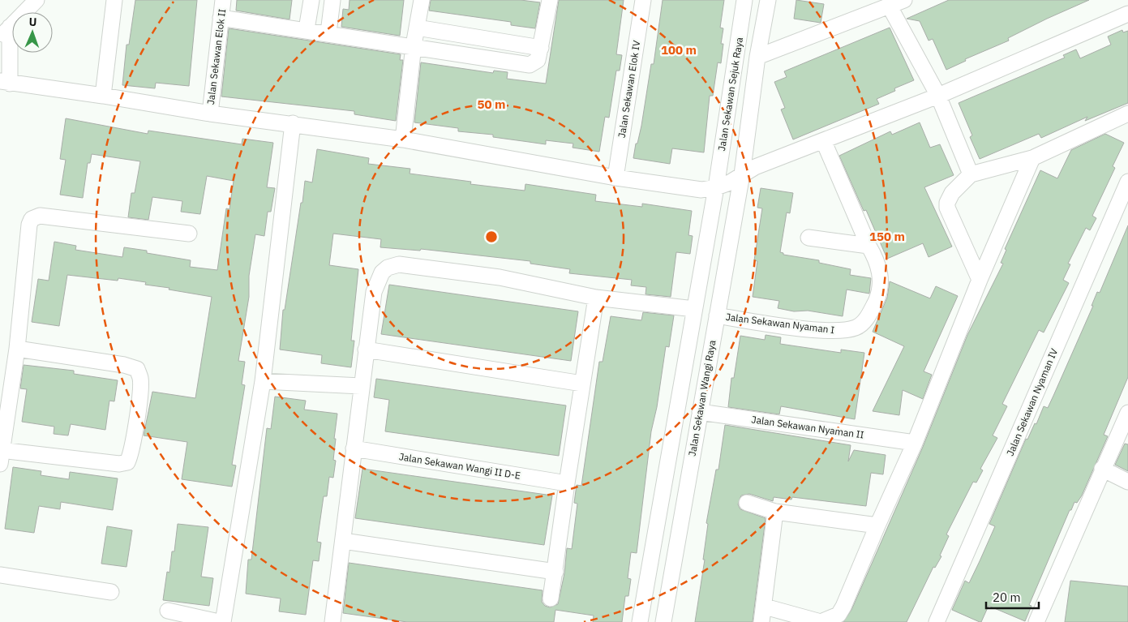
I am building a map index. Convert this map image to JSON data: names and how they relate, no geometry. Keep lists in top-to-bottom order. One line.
{"streets":{"street":["Jalan Sekawan Elok II","Jalan Sekawan Elok IV","Jalan Sekawan Sejuk Raya","Jalan Sekawan Nyaman I","Jalan Sekawan Wangi Raya","Jalan Sekawan Nyaman IV","Jalan Sekawan Nyaman II","Jalan Sekawan Wangi II D-E"]},"crossings":[["Jalan Sekawan Sejuk Raya","Jalan Sekawan Wangi Raya"],["Jalan Sekawan Nyaman I","Jalan Sekawan Wangi Raya"],["Jalan Sekawan Wangi Raya","Jalan Sekawan Nyaman II"]],"scale_bar":"20 m","north":"top","rings":["100 m","50 m","150 m"]}
